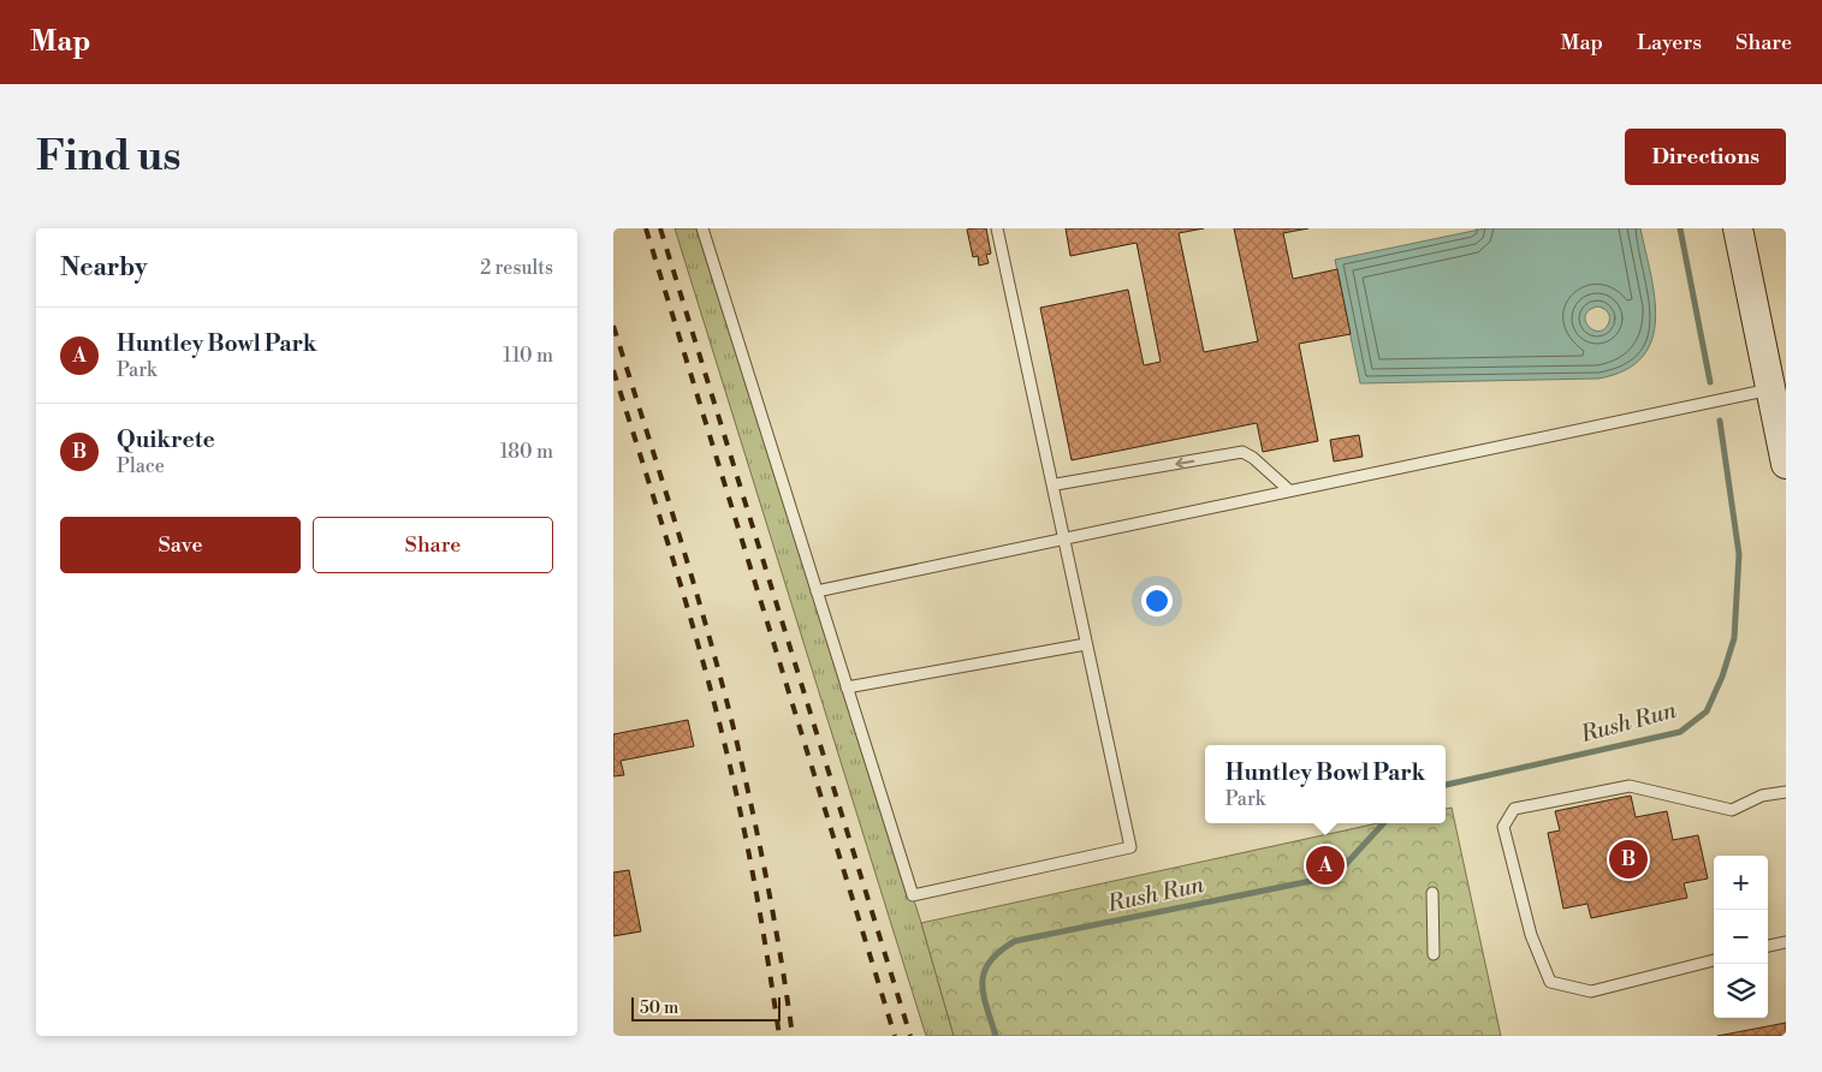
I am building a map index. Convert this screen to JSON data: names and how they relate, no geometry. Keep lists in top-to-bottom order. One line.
{"water":["Rush Run"],"scale_bar":"50 m","page":{"header":"Map","nav":["Map","Layers","Share"],"buttons":["Directions",["Save","Share"]],"title":"Find us","heading":["Nearby","2 results"],"list":[{"mark":"A","name":"Huntley Bowl Park","note":"Park","value":"110 m"},{"mark":"B","name":"Quikrete","note":"Place","value":"180 m"}],"popup":["Huntley Bowl Park","Park"],"pins":["B","A"],"map_buttons":["+","−"],"scale":"50 m"}}
